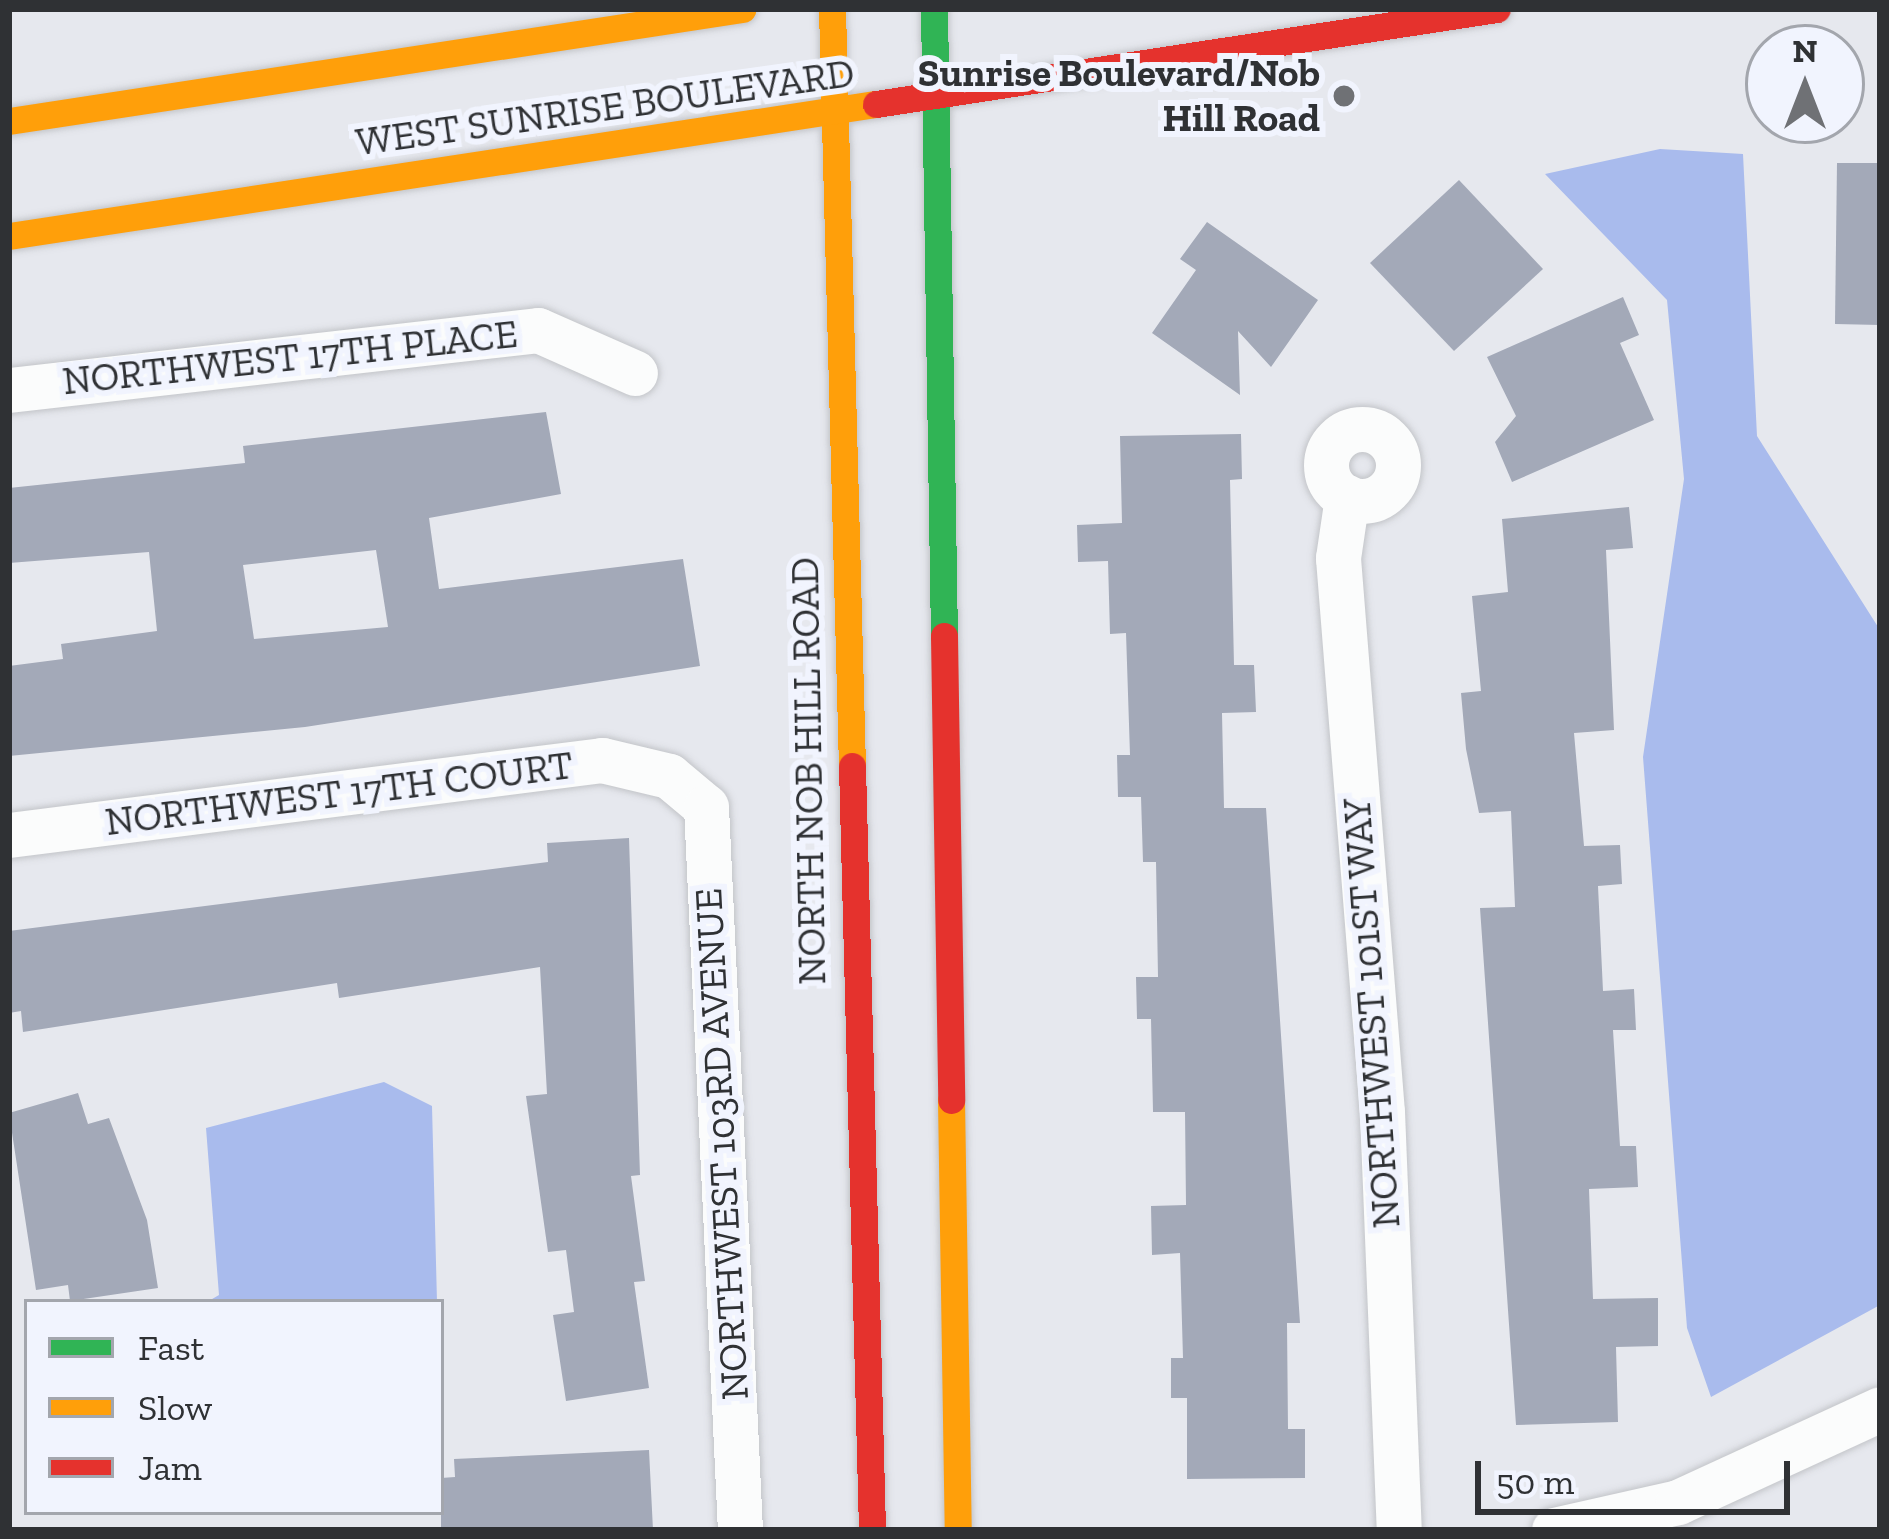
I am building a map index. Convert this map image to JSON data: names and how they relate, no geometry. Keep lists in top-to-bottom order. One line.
{"streets":{"main road":["WEST SUNRISE BOULEVARD","NORTH NOB HILL ROAD"],"street":["NORTHWEST 17TH PLACE","NORTHWEST 17TH COURT","NORTHWEST 101ST WAY","NORTHWEST 103RD AVENUE"]},"crossings":[["WEST SUNRISE BOULEVARD","NORTH NOB HILL ROAD"],["NORTHWEST 17TH COURT","NORTHWEST 103RD AVENUE"]],"places":["Sunrise Boulevard/Nob Hill Road"],"legend":["Fast","Slow","Jam"],"scale_bar":"50 m","north":"top"}
